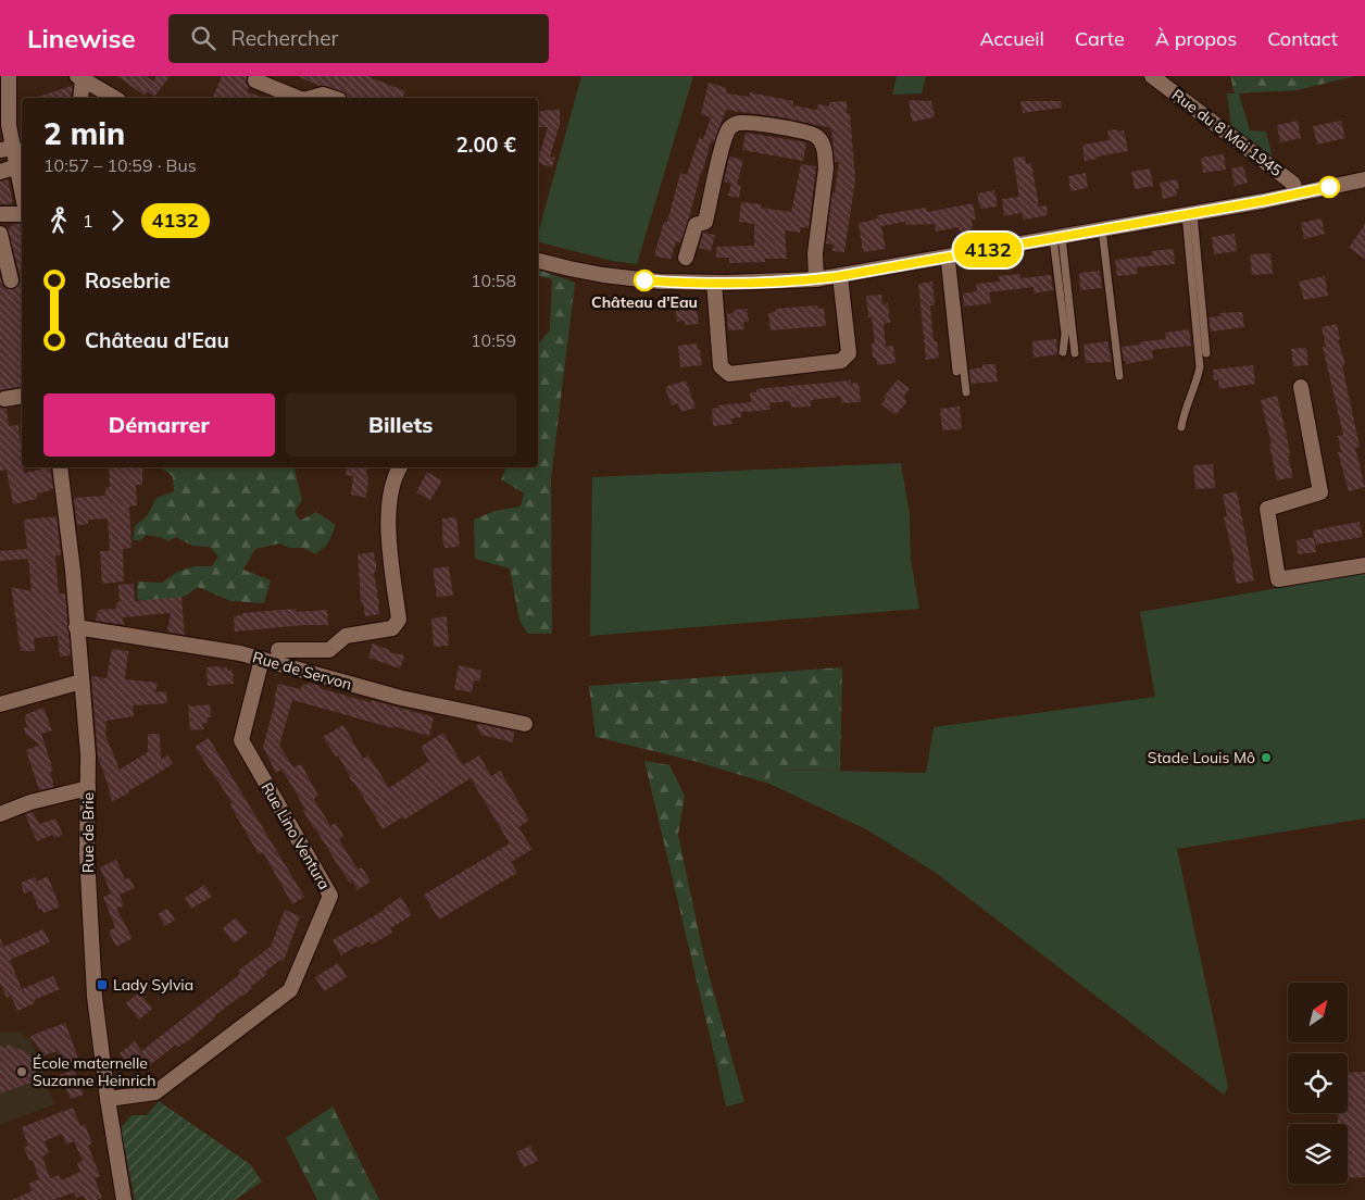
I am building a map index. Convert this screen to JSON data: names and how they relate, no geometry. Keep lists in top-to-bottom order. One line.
{"streets":{"street":["Rue du 8 Mai 1945","Rue de Servon","Rue de Brie","Rue Lino Ventura"]},"crossings":[["Rue de Servon","Rue de Brie"],["Rue de Servon","Rue Lino Ventura"],["Rue de Brie","Rue Lino Ventura"]],"places":{"other":["Château d'Eau","Stade Louis Mô","École maternelle Suzanne Heinrich"],"transit":["Lady Sylvia"]},"lines":["bus line 4132"],"north":"top right","page":{"header":"Linewise","search":"Rechercher","nav":["Accueil","Carte","À propos","Contact"],"on_map":"4132","heading":["2 min","10:57 – 10:59 · Bus","2.00 €"],"legs":["1","4132"],"list":[{"name":"Rosebrie","value":"10:58"},{"name":"Château d'Eau","value":"10:59"}],"buttons":["Démarrer","Billets"]}}
